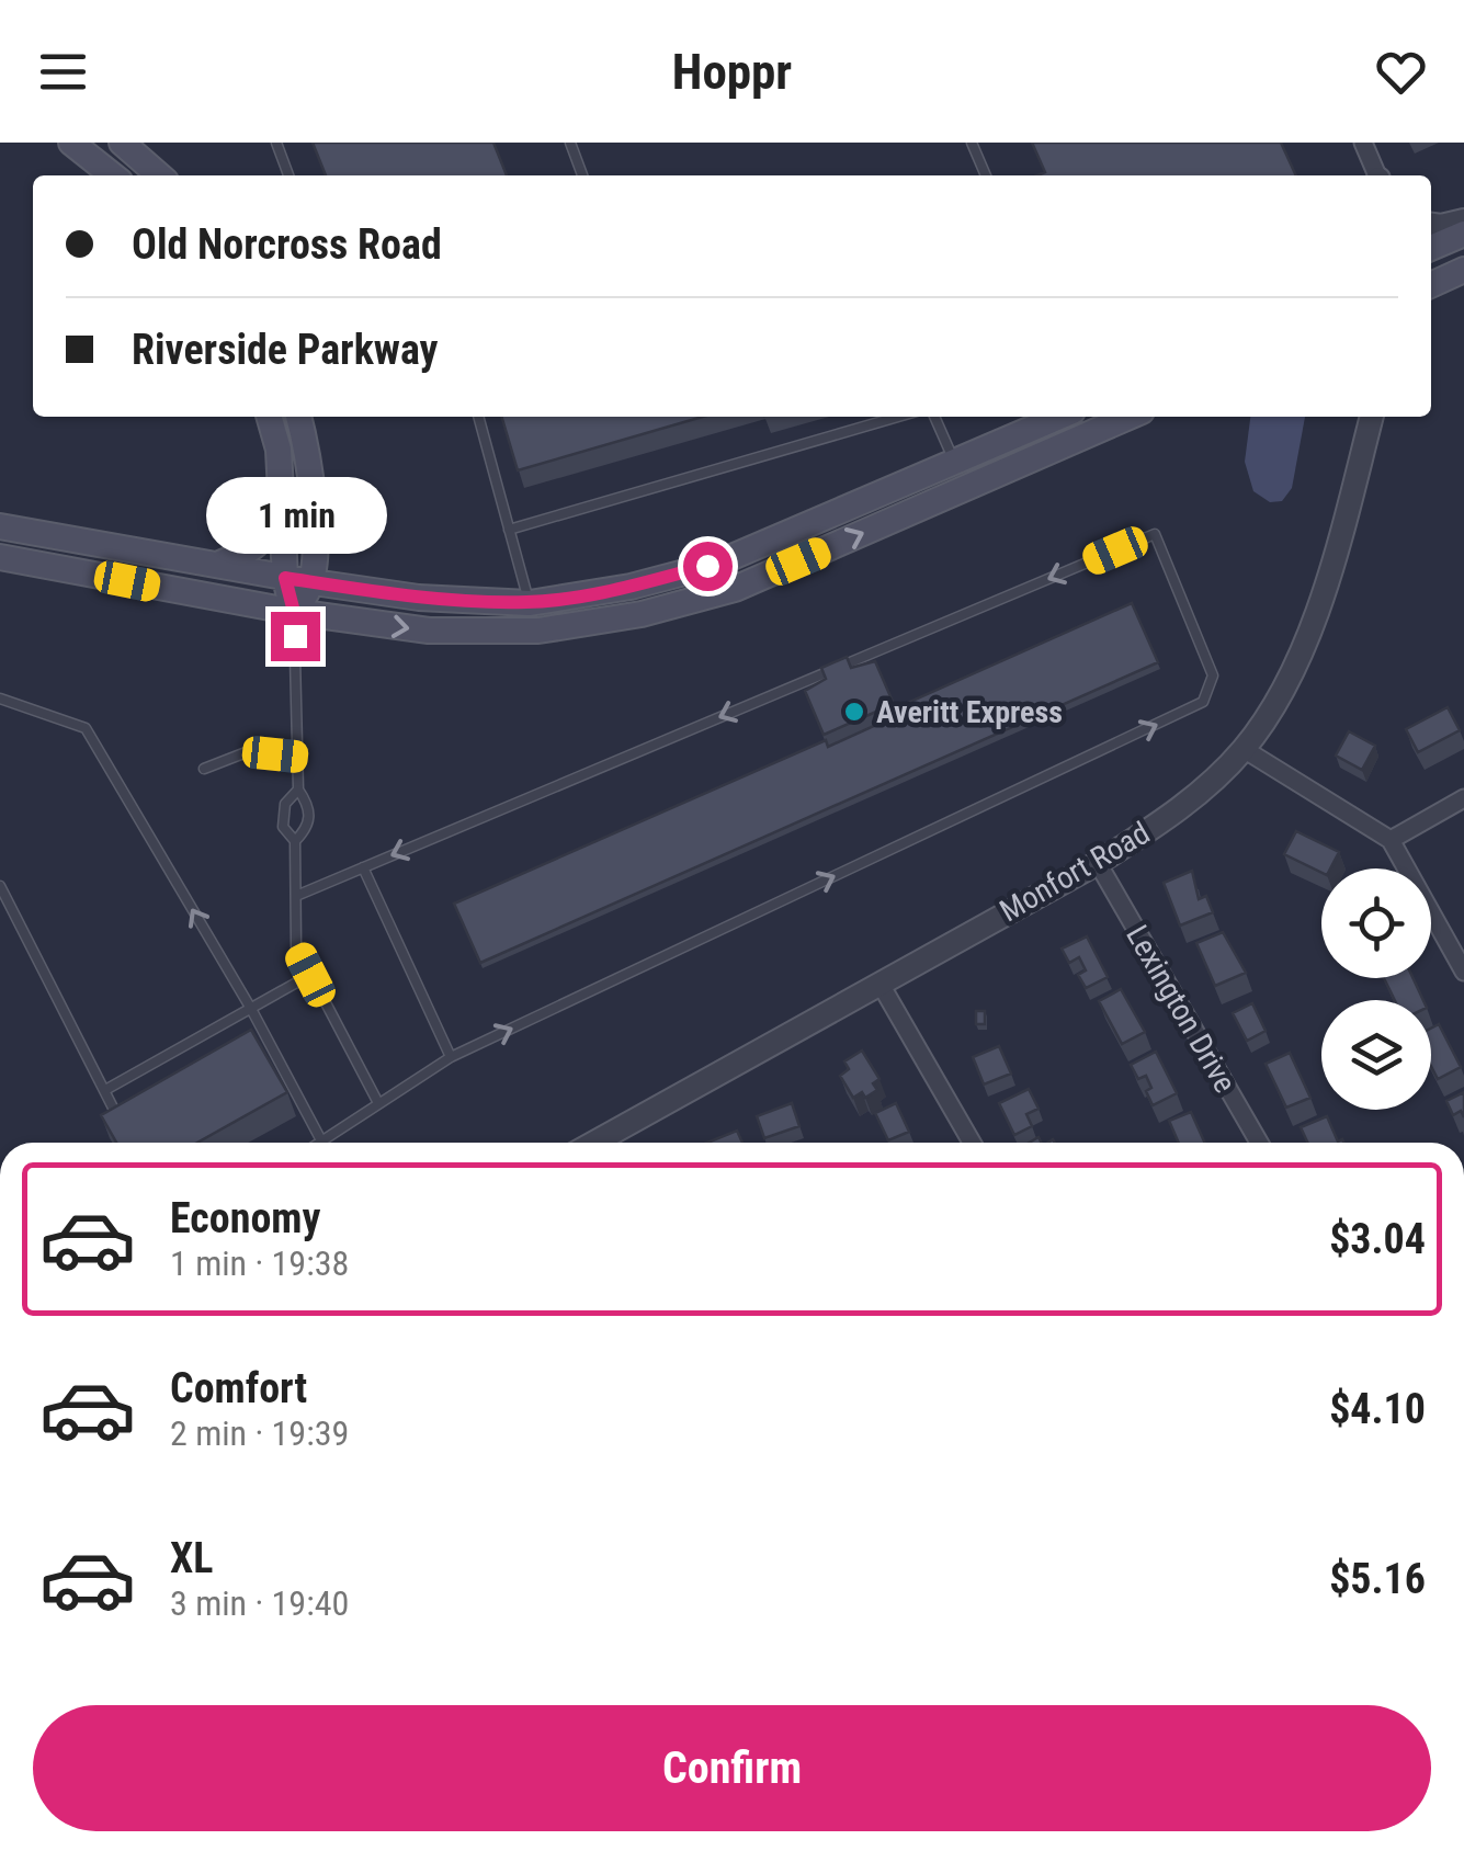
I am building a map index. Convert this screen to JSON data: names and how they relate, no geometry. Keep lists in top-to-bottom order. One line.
{"streets":{"street":["Monfort Road","Lexington Drive"]},"crossings":[["Monfort Road","Lexington Drive"]],"places":["Averitt Express"],"page":{"header":"Hoppr","banner":["Old Norcross Road","Riverside Parkway"],"bubble":"1 min","list":[{"name":"Economy","note":"1 min · 19:38","value":"$3.04"},{"name":"Comfort","note":"2 min · 19:39","value":"$4.10"},{"name":"XL","note":"3 min · 19:40","value":"$5.16"}],"buttons":"Confirm"}}
